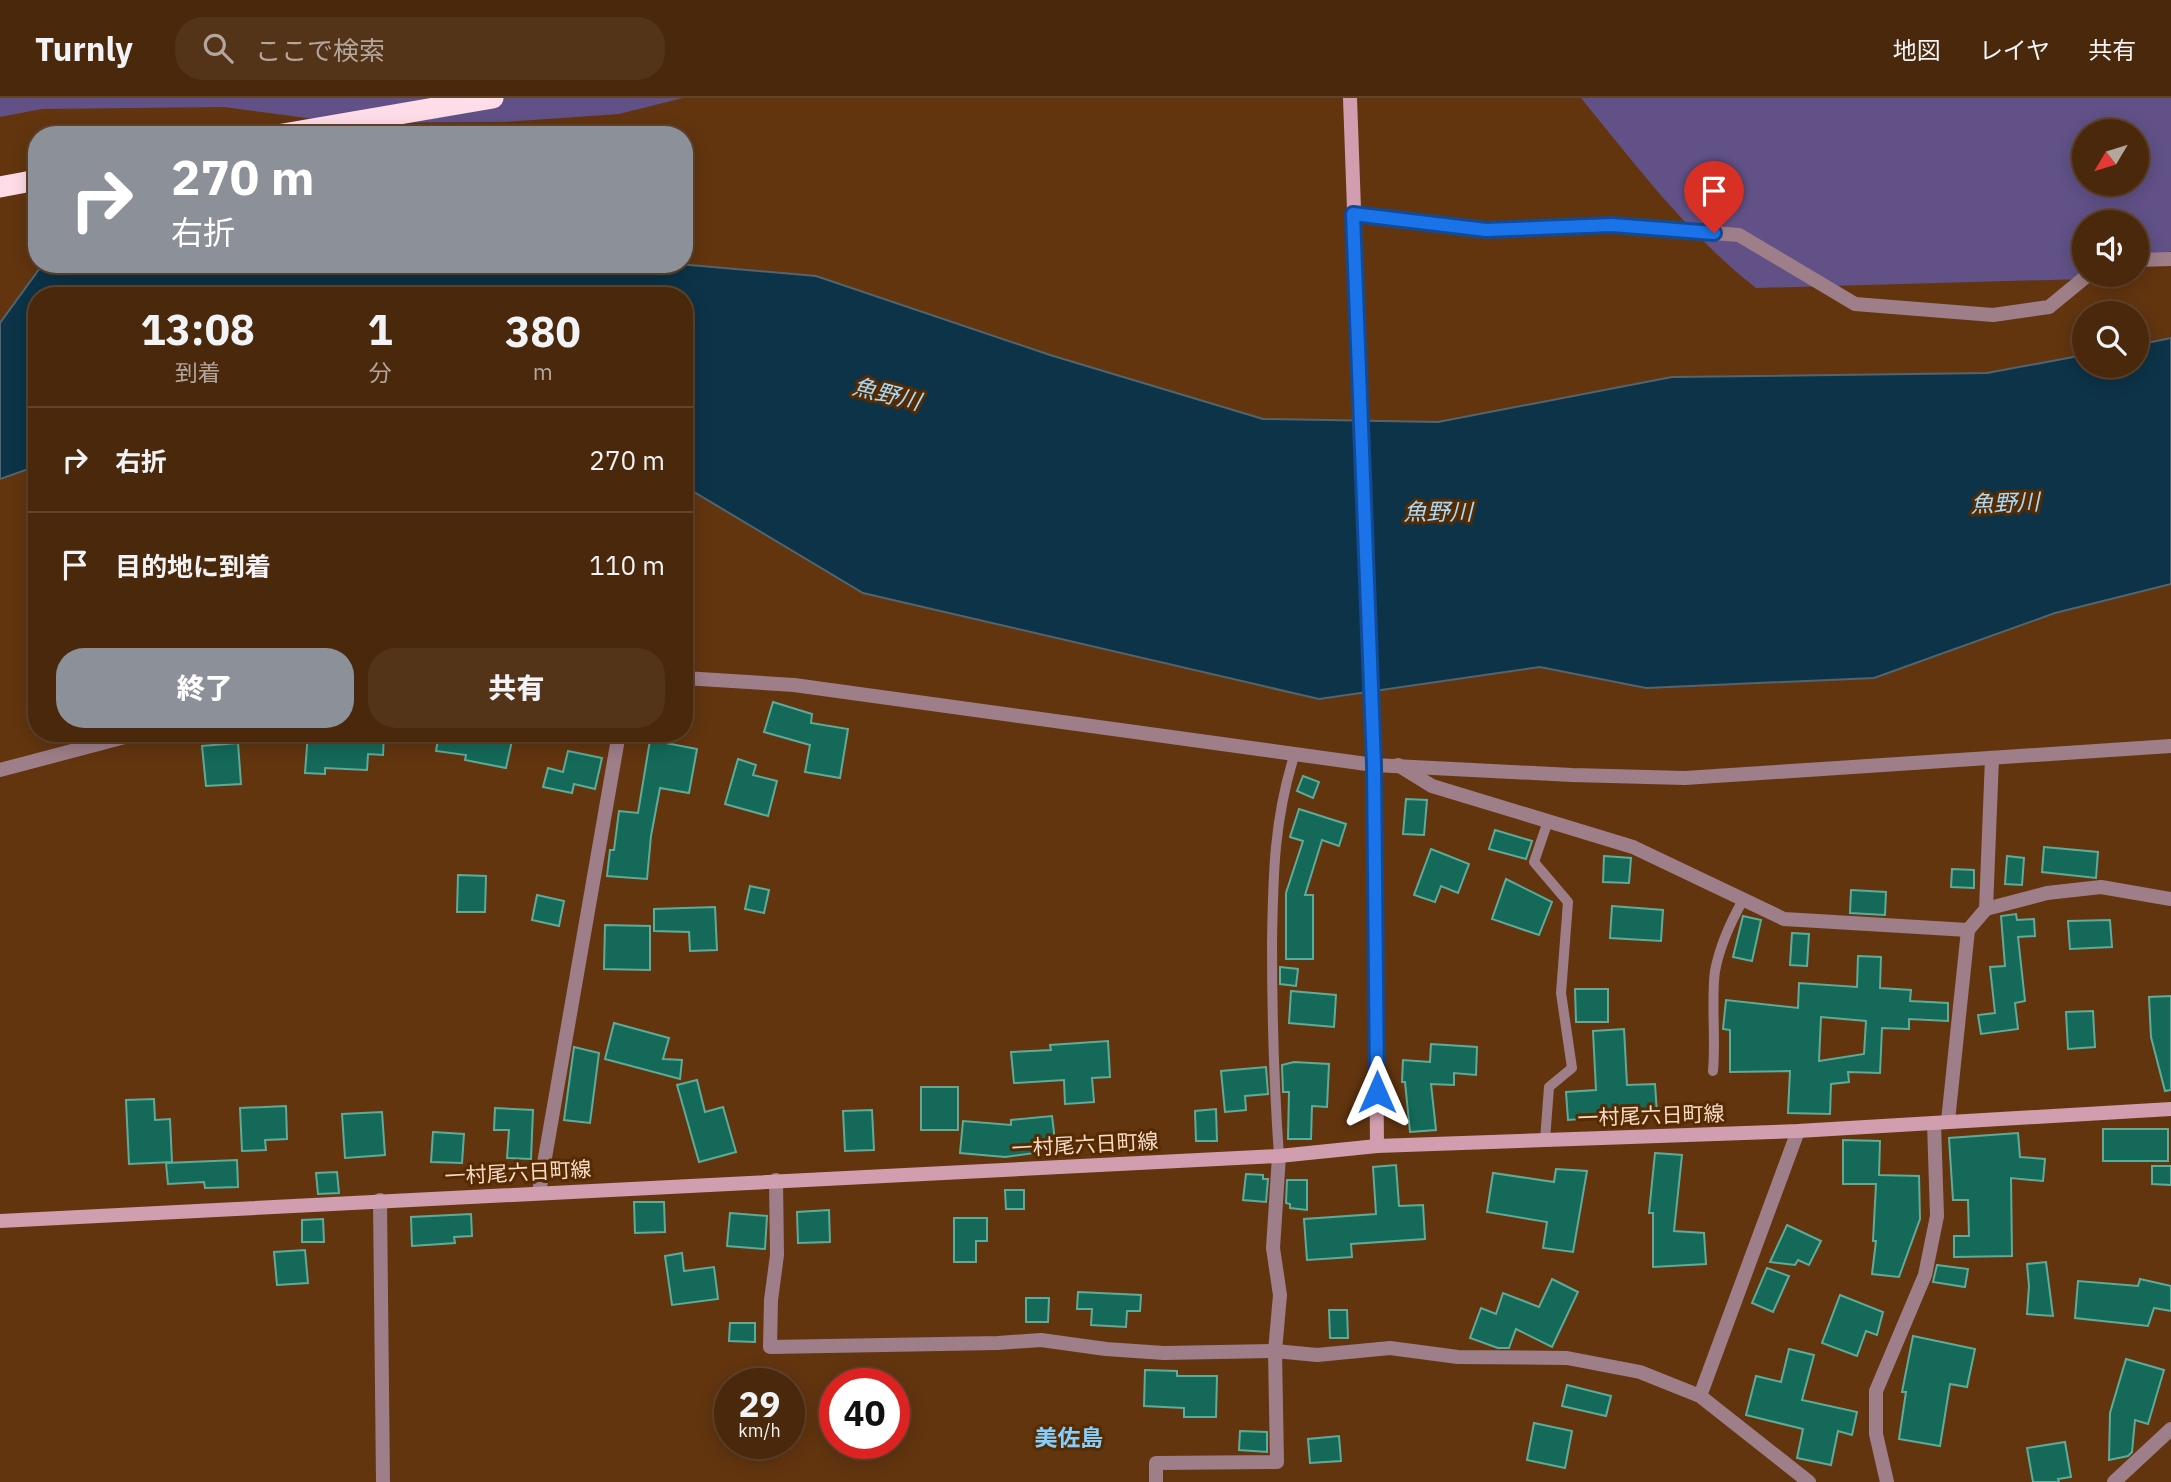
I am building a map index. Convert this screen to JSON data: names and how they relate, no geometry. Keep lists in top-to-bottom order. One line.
{"streets":{"main road":["一村尾六日町線"]},"districts":["美佐島"],"water":["魚野川"],"north":"bottom left","page":{"header":"Turnly","search":"ここで検索","nav":["地図","レイヤ","共有"],"turn":["270 m","右折"],"eta":["13:08","到着","1","分","380","m"],"list":[{"name":"右折","value":"270 m"},{"name":"目的地に到着","value":"110 m"}],"buttons":["終了","共有"],"speed":"29 km/h","limit":"40"}}
